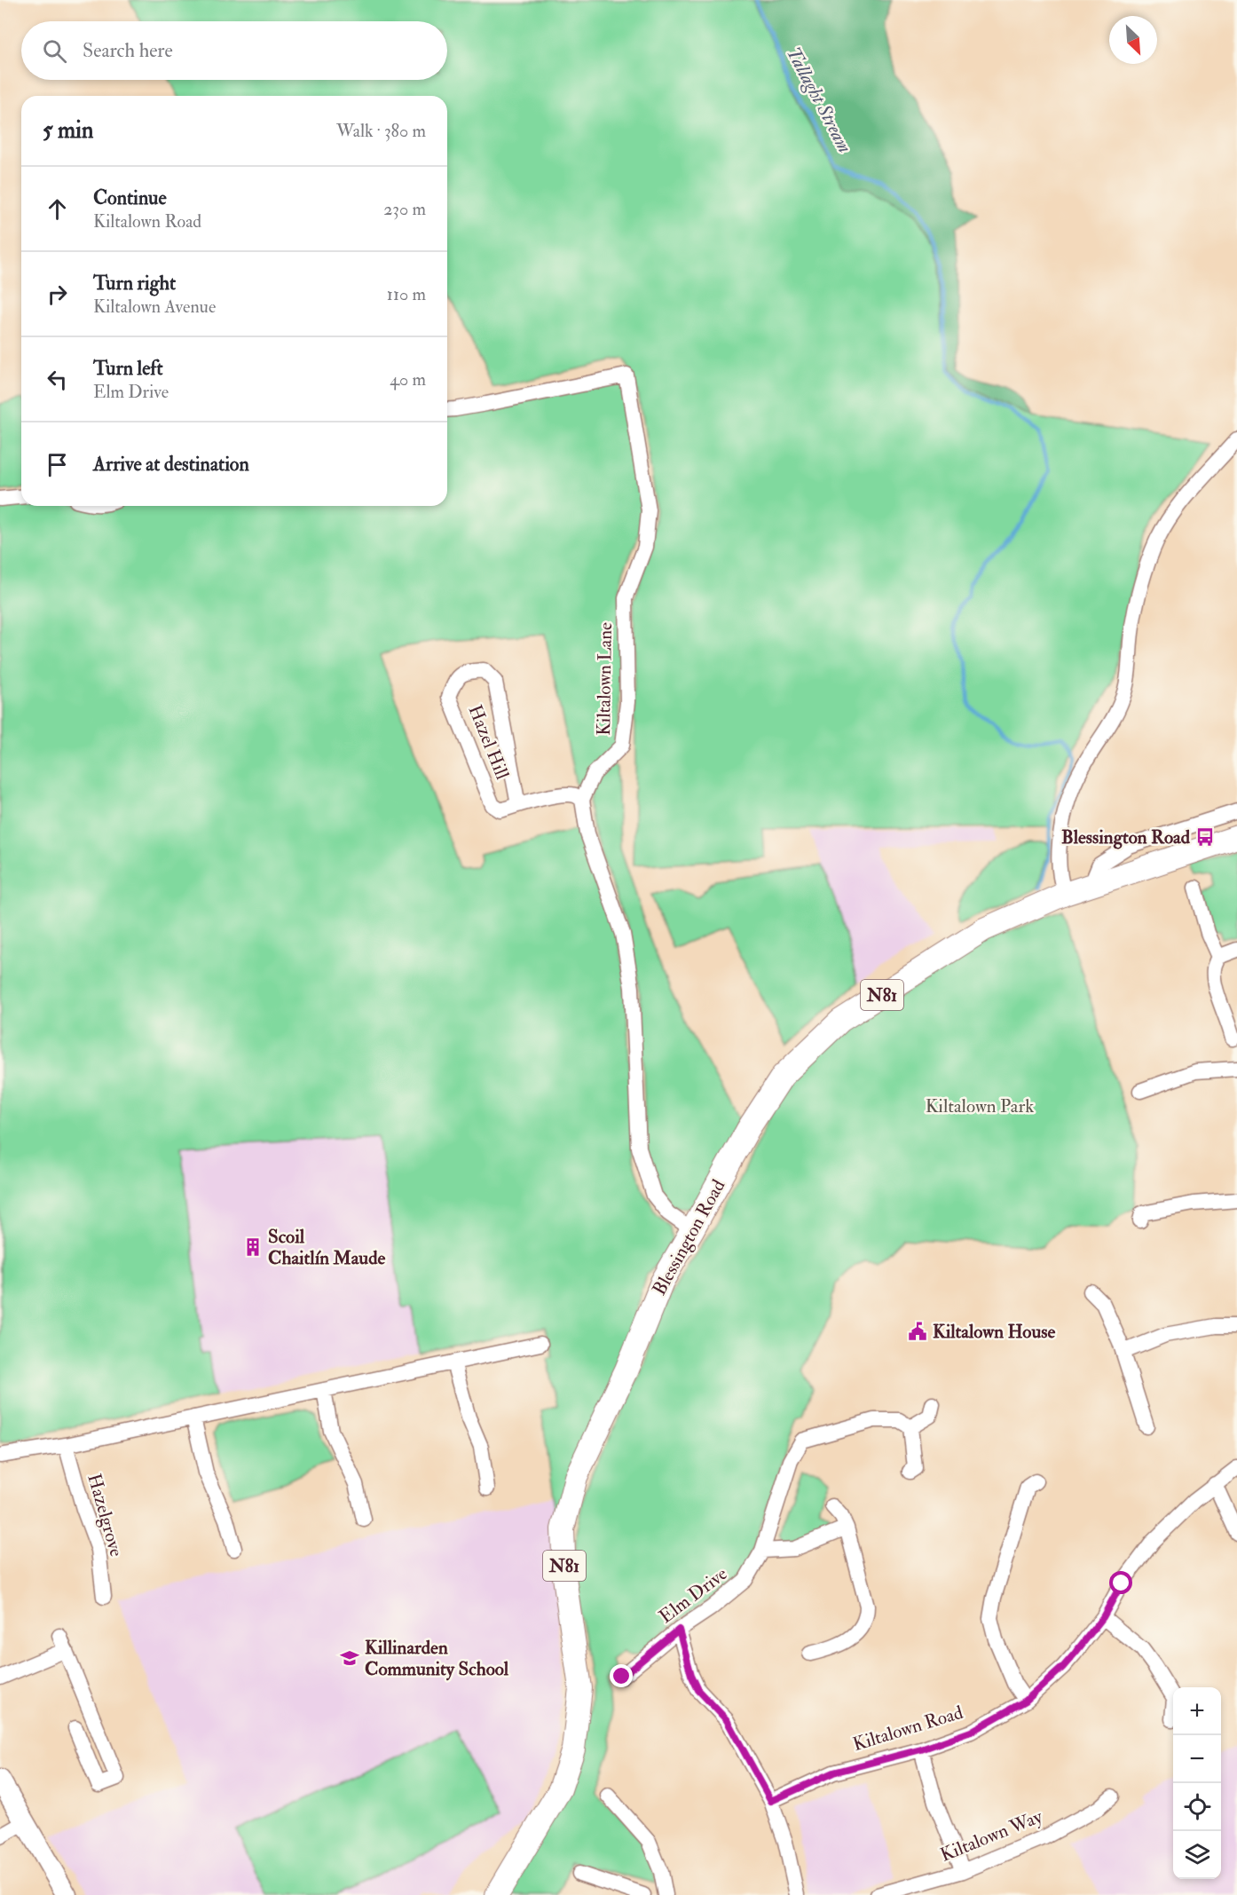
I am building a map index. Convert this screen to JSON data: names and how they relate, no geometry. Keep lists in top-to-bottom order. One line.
{"streets":{"main road":["N81","Blessington Road"],"street":["Kiltalown Lane","Hazel Hill","Hazelgrove","Elm Drive","Kiltalown Road","Kiltalown Way"]},"crossings":[["Kiltalown Lane","Hazel Hill"]],"water":["Tallaght Stream"],"parks":["Kiltalown Park"],"places":{"bus stop":["Blessington Road"],"building":["Scoil Chaitlín Maude"],"public building":["Kiltalown House"],"school or university":["Killinarden Community School"]},"north":"bottom right","page":{"search":"Search here","heading":["5 min","Walk · 380 m"],"list":[["Continue","Kiltalown Road","230 m"],["Turn right","Kiltalown Avenue","110 m"],["Turn left","Elm Drive","40 m"],"Arrive at destination"],"map_buttons":["+","−"]}}
